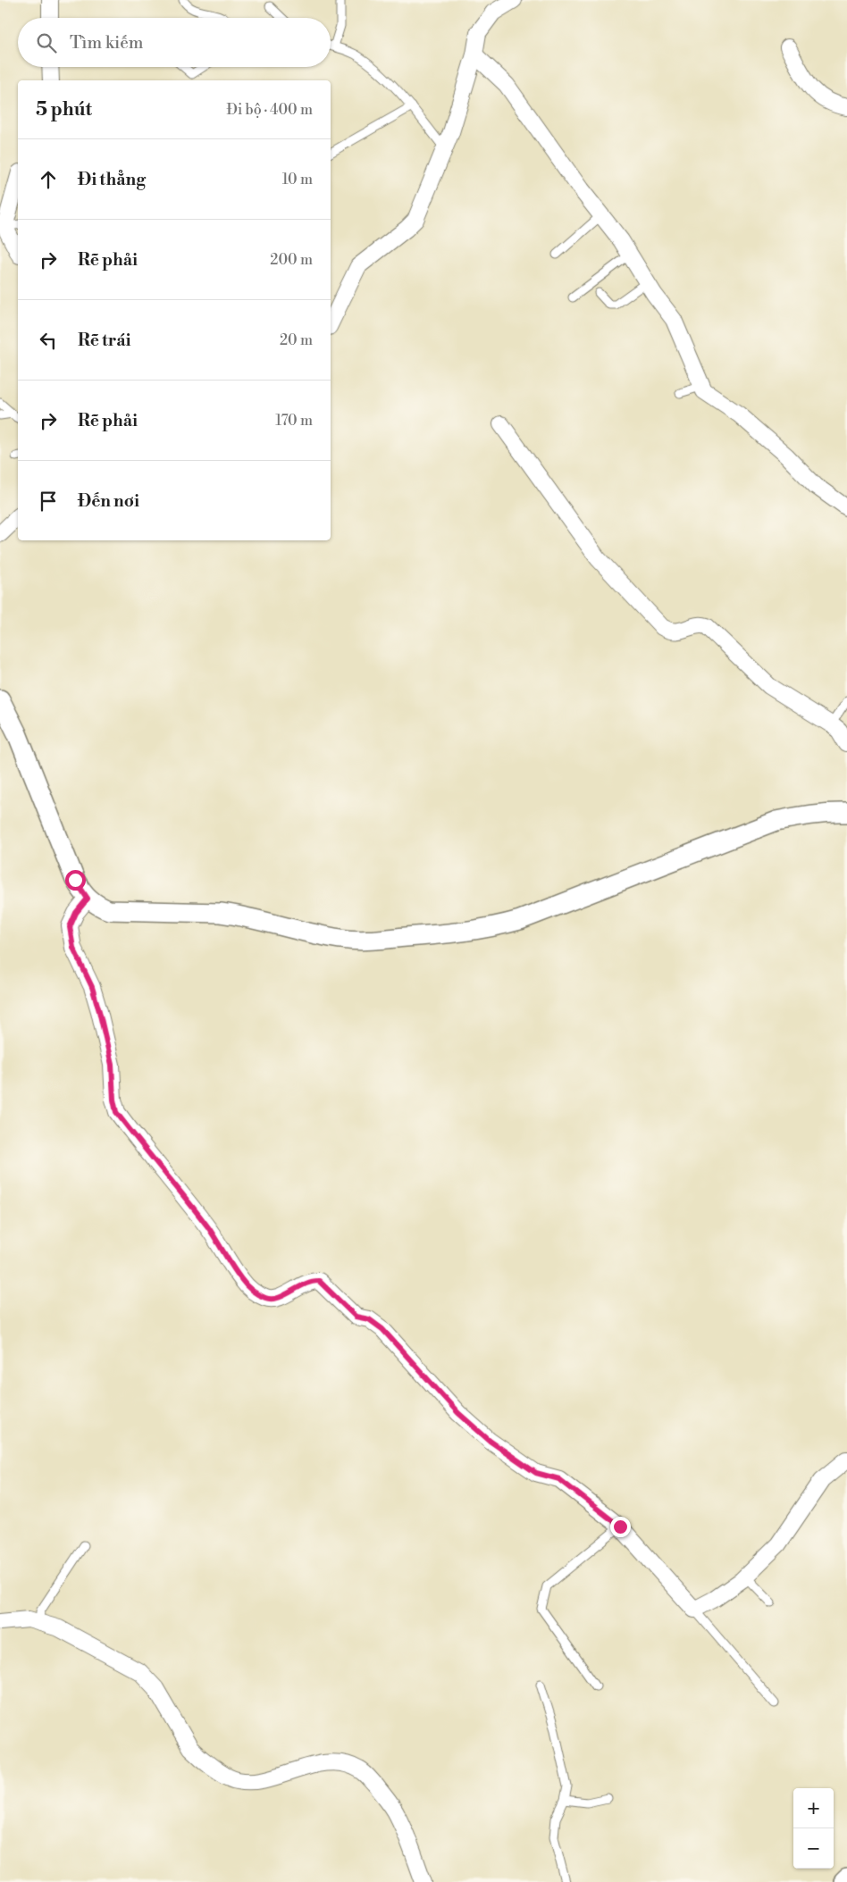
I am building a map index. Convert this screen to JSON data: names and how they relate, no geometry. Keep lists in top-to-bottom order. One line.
{"page":{"search":"Tìm kiếm","heading":["5 phút","Đi bộ · 400 m"],"list":[["Đi thẳng","10 m"],["Rẽ phải","200 m"],["Rẽ trái","20 m"],["Rẽ phải","170 m"],"Đến nơi"],"map_buttons":["+","−"]}}
